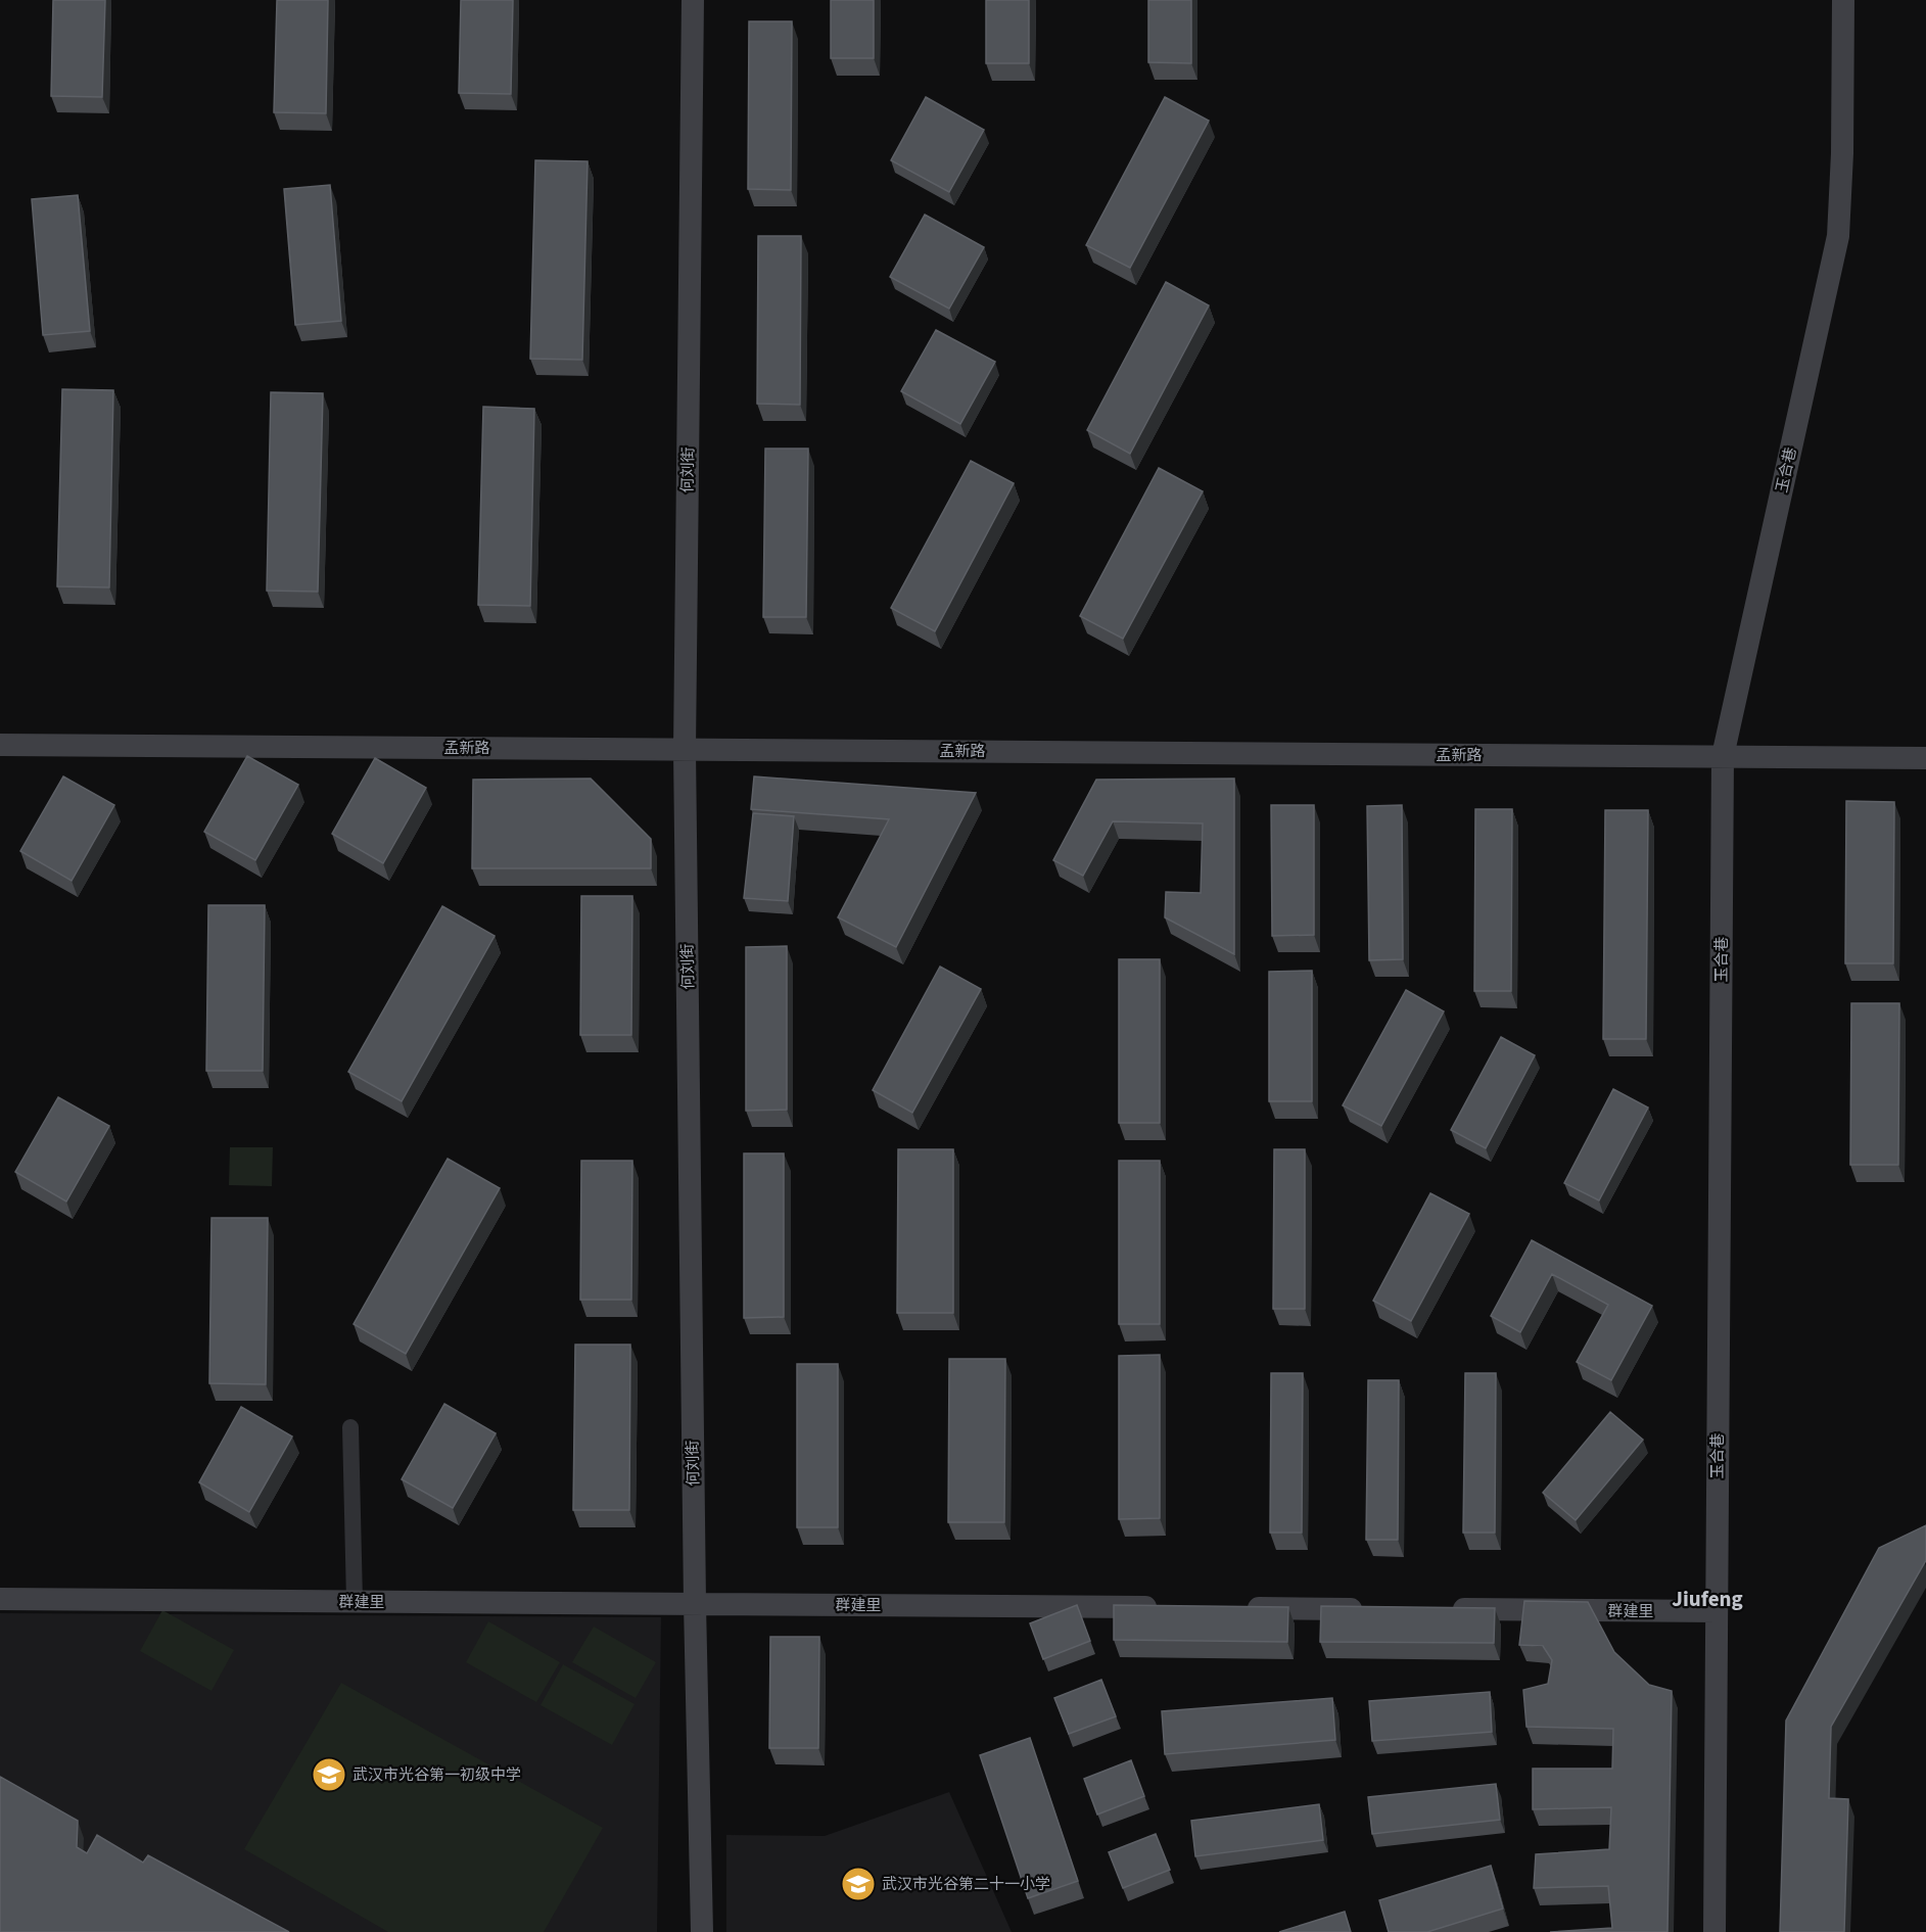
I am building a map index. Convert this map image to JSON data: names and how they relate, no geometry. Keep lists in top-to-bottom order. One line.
{"streets":{"street":["何刘街","玉合巷","孟新路","群建里"]},"crossings":[["何刘街","孟新路"],["何刘街","群建里"],["玉合巷","孟新路"],["玉合巷","群建里"]],"districts":["Jiufeng"],"places":{"school or university":["武汉市光谷第一初级中学","武汉市光谷第二十一小学"]}}
